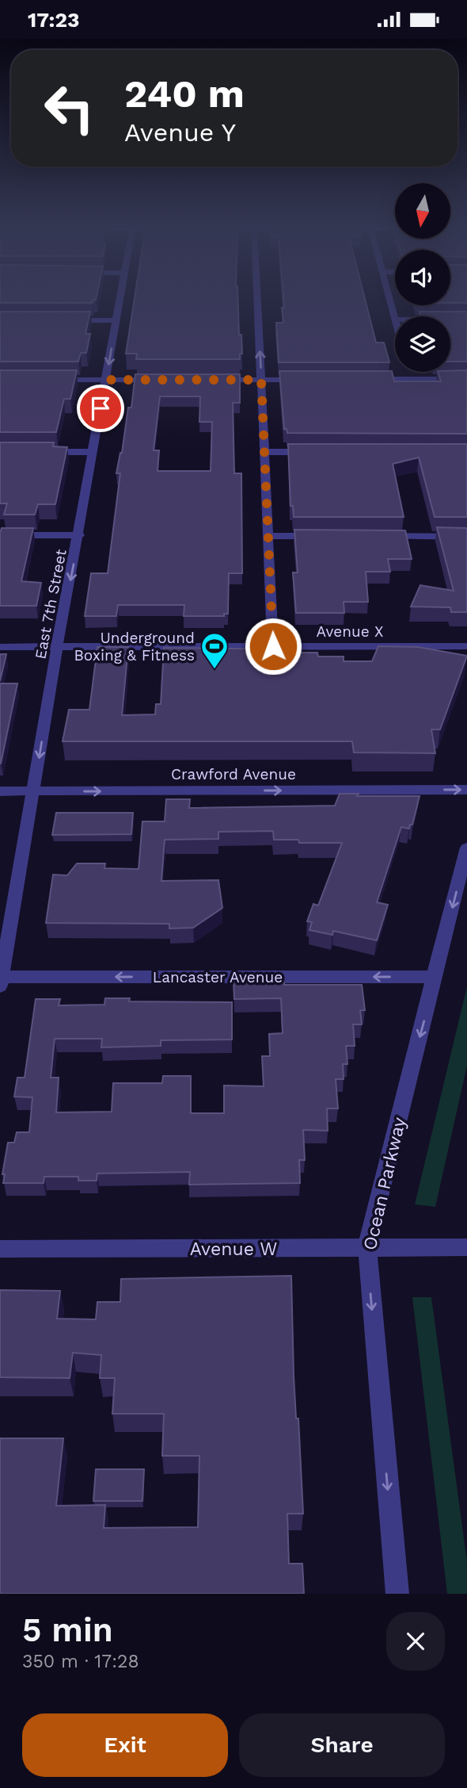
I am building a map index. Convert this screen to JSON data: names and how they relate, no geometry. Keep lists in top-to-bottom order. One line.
{"streets":{"street":["East 7th Street","Avenue X","Crawford Avenue","Lancaster Avenue","Ocean Parkway","Avenue W"]},"crossings":[["East 7th Street","Avenue X"],["East 7th Street","Crawford Avenue"],["East 7th Street","Lancaster Avenue"],["Lancaster Avenue","Ocean Parkway"],["Ocean Parkway","Avenue W"]],"one_way":["East 7th Street","Crawford Avenue","Lancaster Avenue","Ocean Parkway"],"places":{"sports":["Underground Boxing & Fitness"]},"north":"bottom","page":{"status":"17:23","turn":["240 m","Avenue Y"],"heading":["5 min","350 m · 17:28"],"buttons":["Exit","Share"]}}
